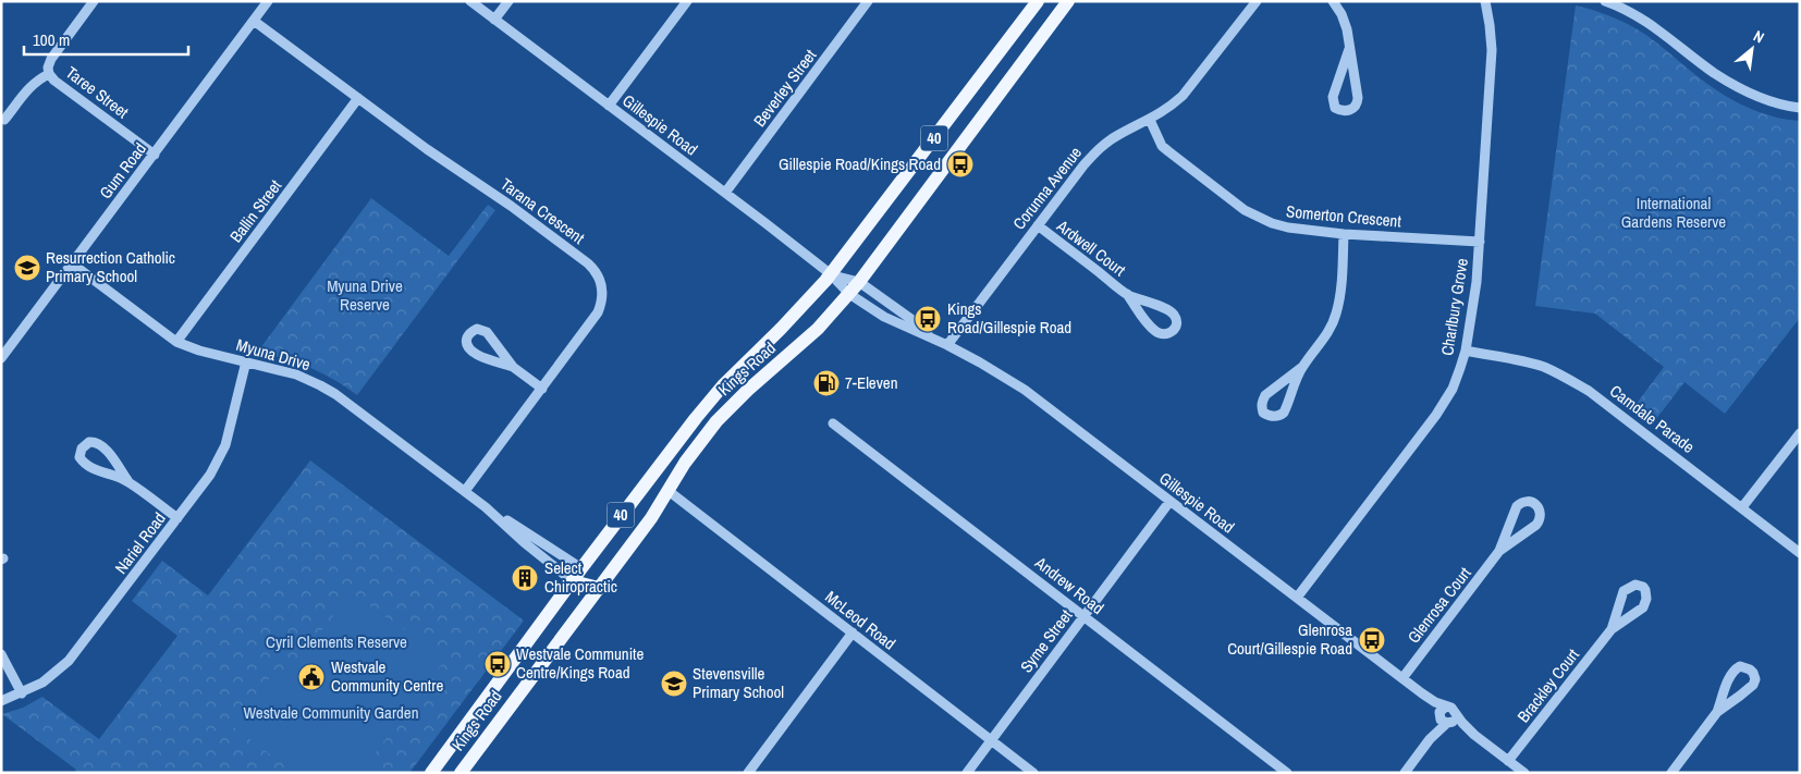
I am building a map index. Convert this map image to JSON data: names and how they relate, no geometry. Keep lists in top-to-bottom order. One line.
{"streets":{"main road":["40","Kings Road"],"street":["Beverley Street","Taree Street","Gillespie Road","Gum Road","Corunna Avenue","Ballin Street","Tarana Crescent","Somerton Crescent","Ardwell Court","Charlbury Grove","Myuna Drive","Camdale Parade","Nariel Road","Andrew Road","Glenrosa Court","McLeod Road","Syme Street","Brackley Court"]},"crossings":[["Beverley Street","Gillespie Road"],["Taree Street","Gum Road"],["Gillespie Road","Corunna Avenue"],["Gillespie Road","Charlbury Grove"],["Gillespie Road","Kings Road"],["Gillespie Road","Glenrosa Court"],["Gillespie Road","Syme Street"],["Gillespie Road","Brackley Court"],["Gum Road","Tarana Crescent"],["Gum Road","Myuna Drive"],["Corunna Avenue","Somerton Crescent"],["Corunna Avenue","Ardwell Court"],["Ballin Street","Tarana Crescent"],["Ballin Street","Myuna Drive"],["Tarana Crescent","Myuna Drive"],["Somerton Crescent","Charlbury Grove"],["Charlbury Grove","Camdale Parade"],["Myuna Drive","Kings Road"],["Myuna Drive","Nariel Road"],["Kings Road","McLeod Road"],["Andrew Road","Syme Street"],["McLeod Road","Syme Street"]],"parks":["International Gardens Reserve","Myuna Drive Reserve","Cyril Clements Reserve","Westvale Community Garden"],"places":{"bus stop":["Gillespie Road/Kings Road","Kings Road/Gillespie Road","Glenrosa Court/Gillespie Road","Westvale Communite Centre/Kings Road"],"school or university":["Resurrection Catholic Primary School","Stevensville Primary School"],"fuel station":["7-Eleven"],"building":["Select Chiropractic"],"public building":["Westvale Community Centre"]},"scale_bar":"100 m","north":"top right"}
